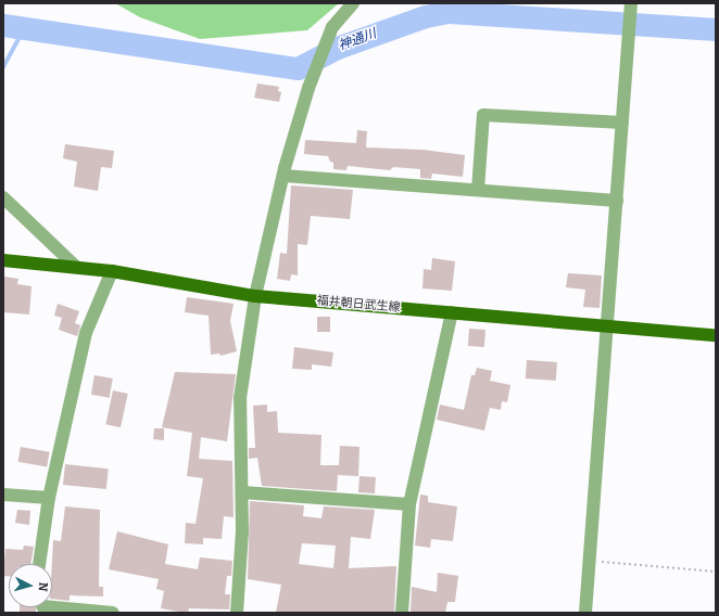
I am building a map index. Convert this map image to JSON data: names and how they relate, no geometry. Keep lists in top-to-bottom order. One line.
{"streets":{"main road":["福井朝日武生線"]},"water":["神通川"],"north":"right"}
